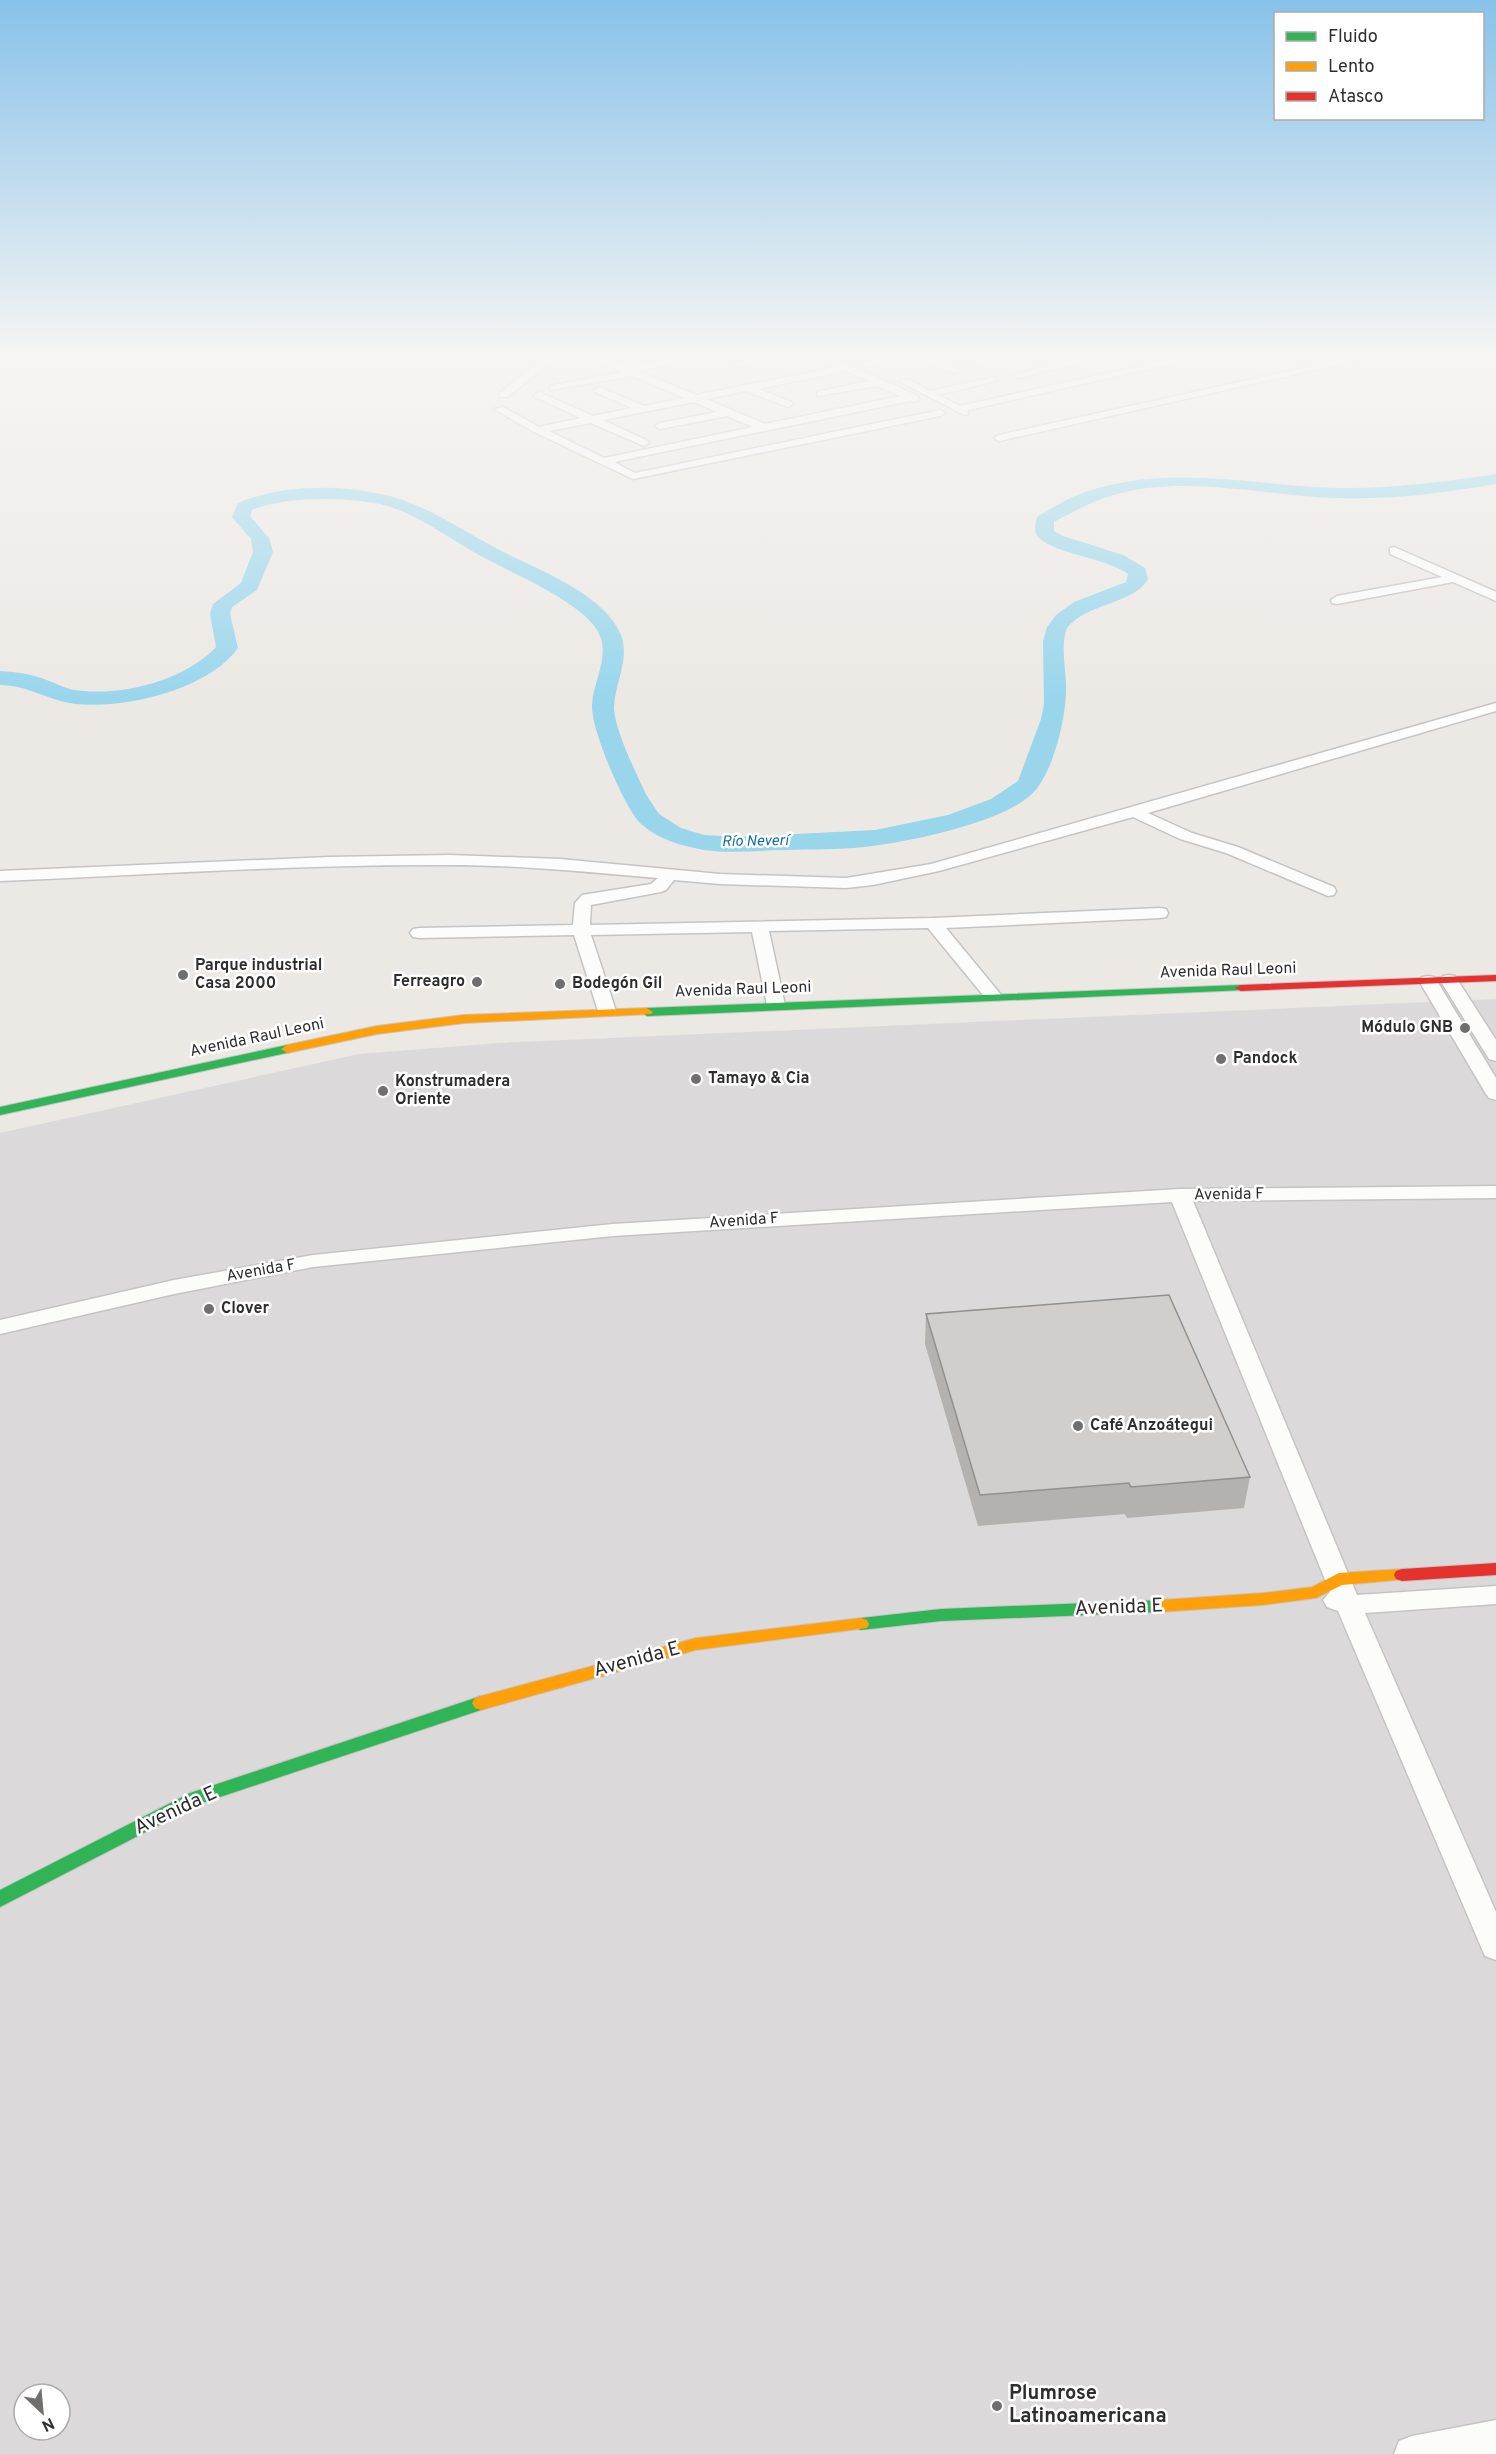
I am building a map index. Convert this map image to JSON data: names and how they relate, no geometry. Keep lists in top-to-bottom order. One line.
{"streets":{"main road":["Avenida Raul Leoni","Avenida E"],"street":["Avenida F"]},"water":["Río Neverí"],"places":["Parque industrial Casa 2000","Ferreagro","Bodegón Gil","Módulo GNB","Pandock","Tamayo & Cia","Konstrumadera Oriente","Clover","Café Anzoátegui","Plumrose Latinoamericana"],"legend":["Fluido","Lento","Atasco"],"north":"bottom right"}
